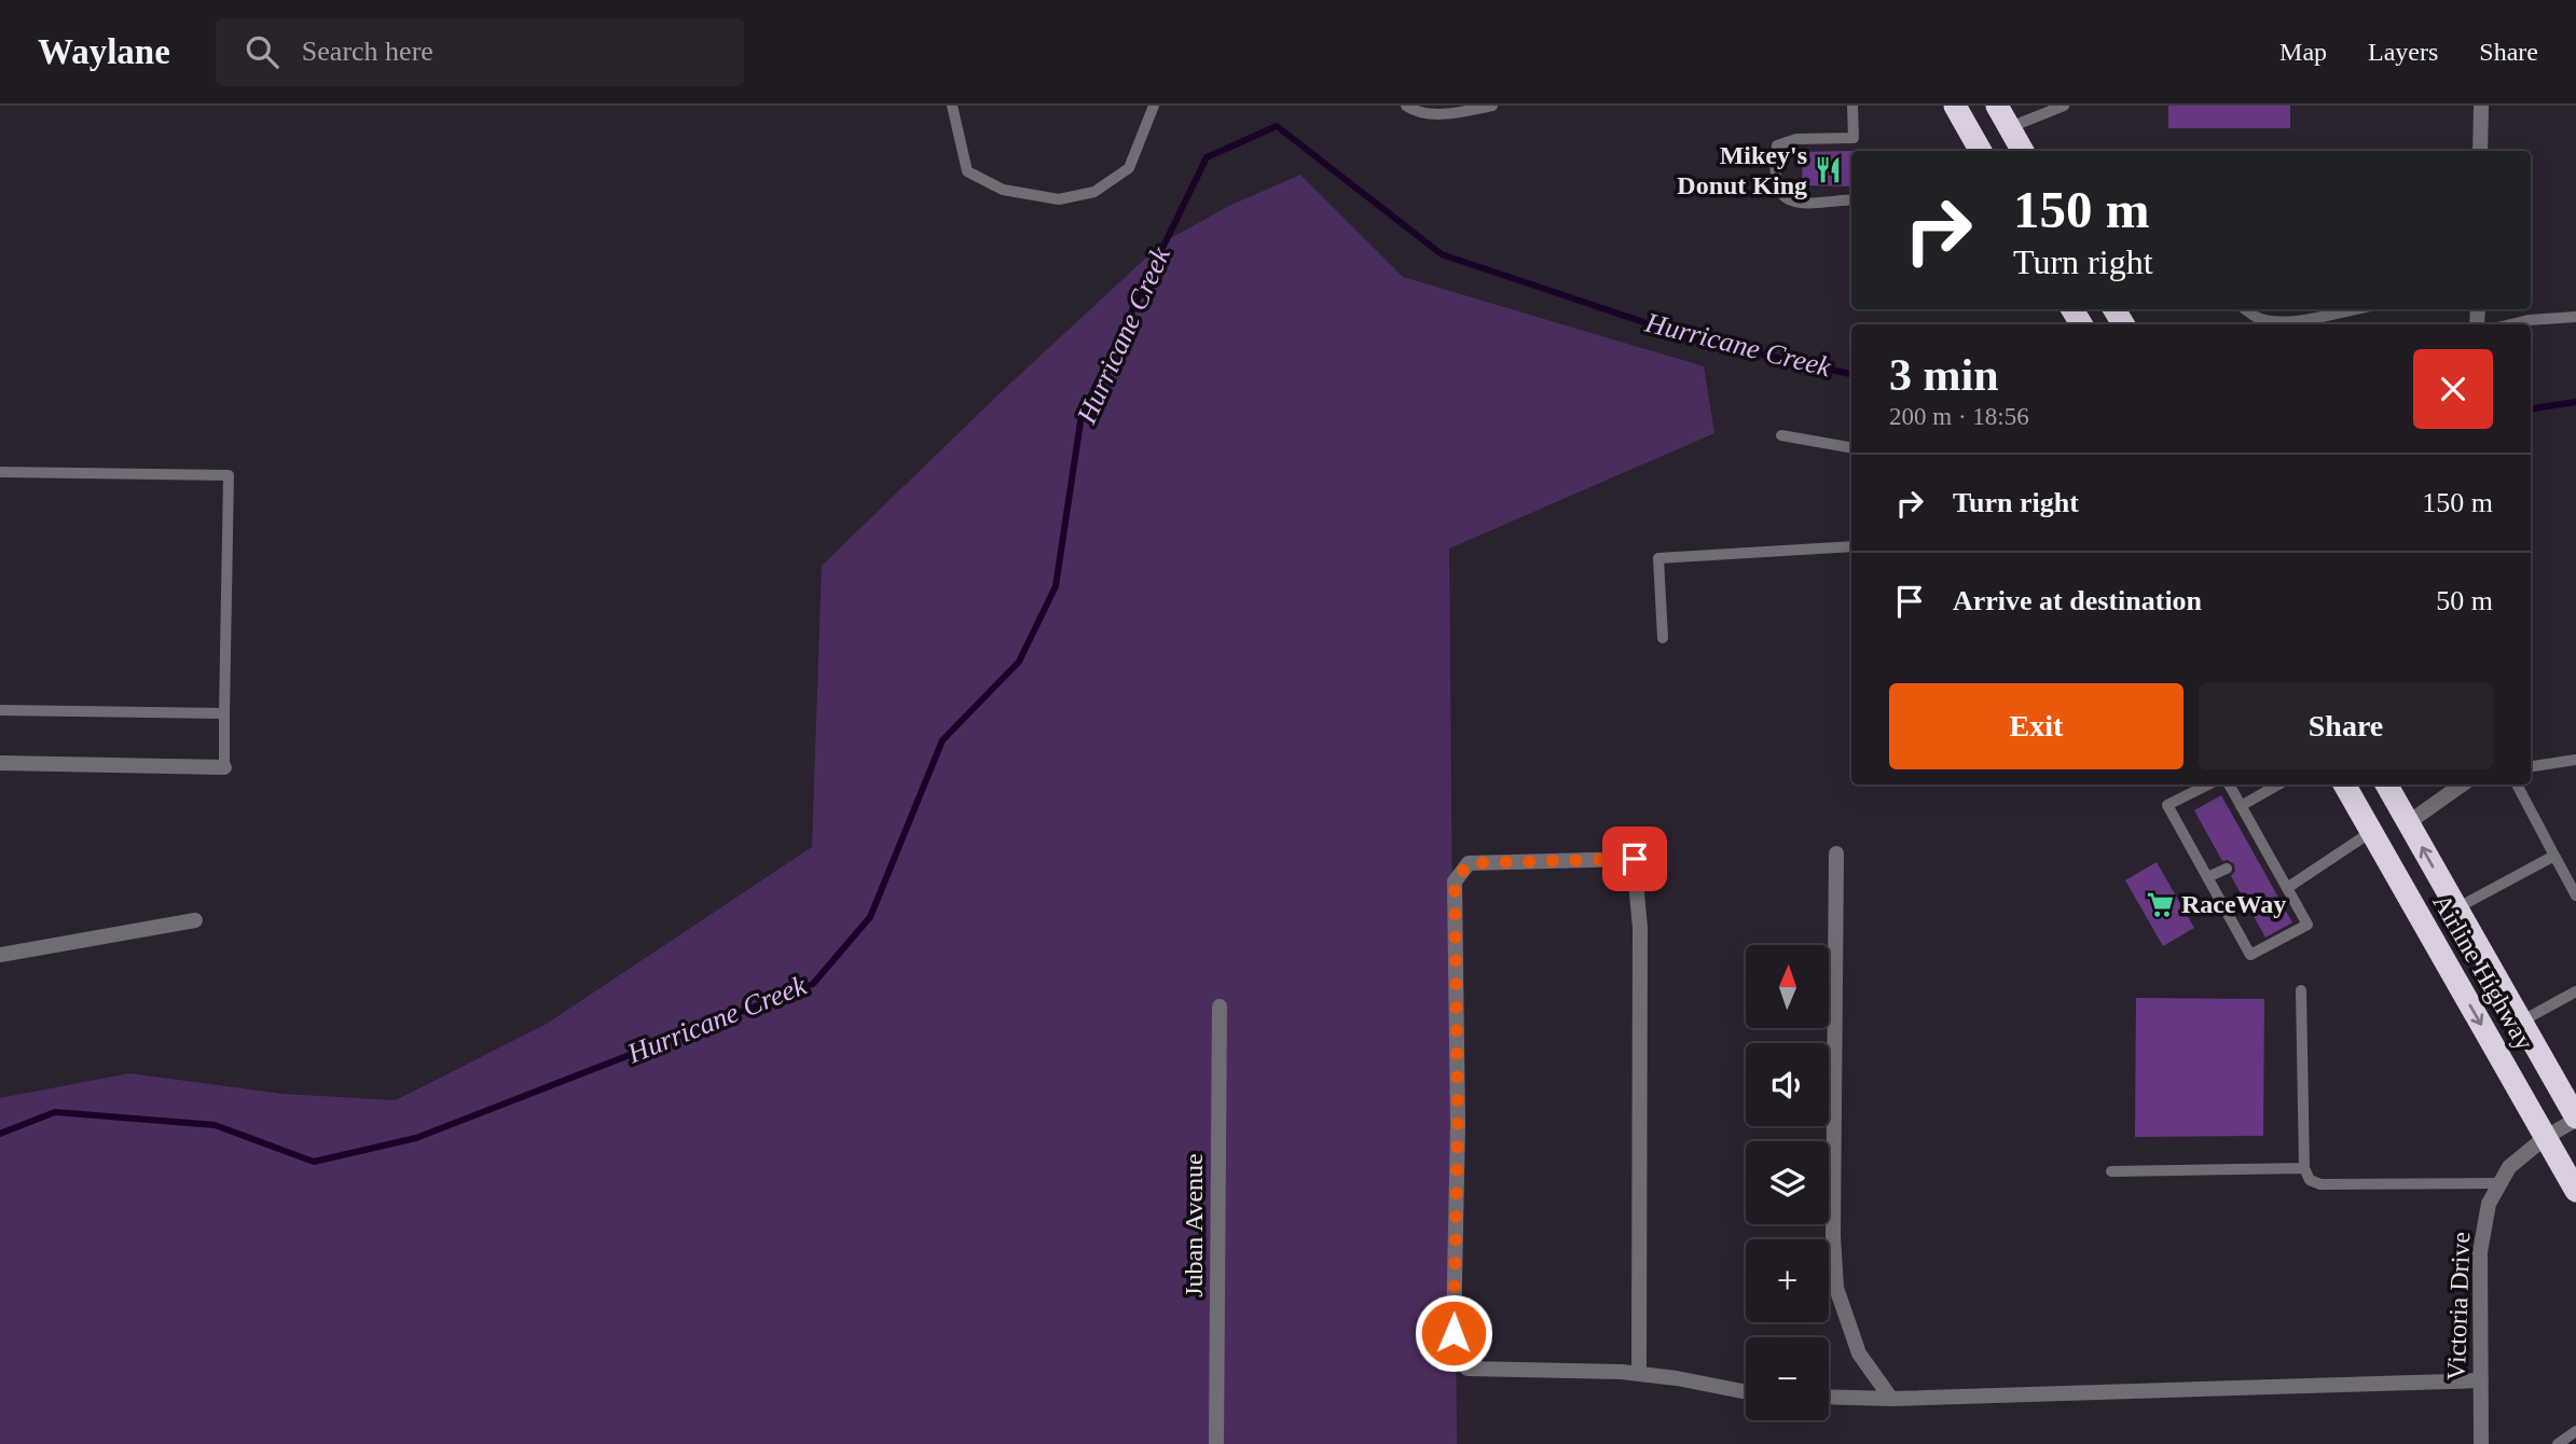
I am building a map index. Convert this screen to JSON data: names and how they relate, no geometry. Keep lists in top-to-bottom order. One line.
{"streets":{"highway":["Airline Highway"],"street":["Juban Avenue","Victoria Drive"]},"crossings":[["Airline Highway","Victoria Drive"]],"water":["Hurricane Creek"],"places":{"restaurant":["Mikey's Donut King"],"supermarket":["RaceWay"]},"north":"top","page":{"header":"Waylane","search":"Search here","nav":["Map","Layers","Share"],"turn":["150 m","Turn right"],"heading":["3 min","200 m · 18:56"],"list":[{"name":"Turn right","value":"150 m"},{"name":"Arrive at destination","value":"50 m"}],"buttons":["Exit","Share"],"map_buttons":["+","−"]}}
